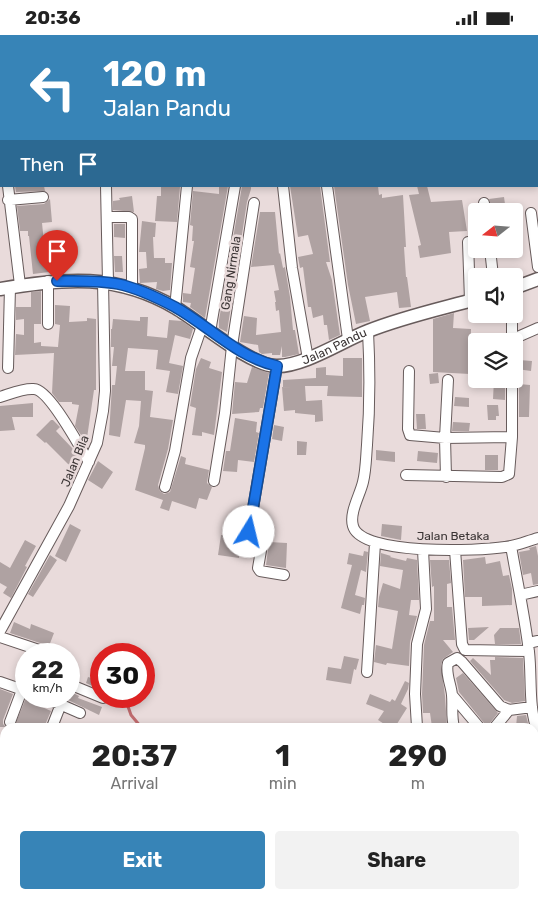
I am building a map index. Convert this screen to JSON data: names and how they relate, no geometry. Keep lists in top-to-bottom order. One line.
{"streets":{"main road":["Jalan Pandu"],"street":["Gang Nirmala","Jalan Bila","Jalan Betaka"]},"crossings":[["Jalan Pandu","Jalan Betaka"]],"north":"left","page":{"status":"20:36","turn":["120 m","Jalan Pandu"],"then":"Then","speed":"22 km/h","limit":"30","eta":["20:37","Arrival","1","min","290","m"],"buttons":["Exit","Share"]}}
